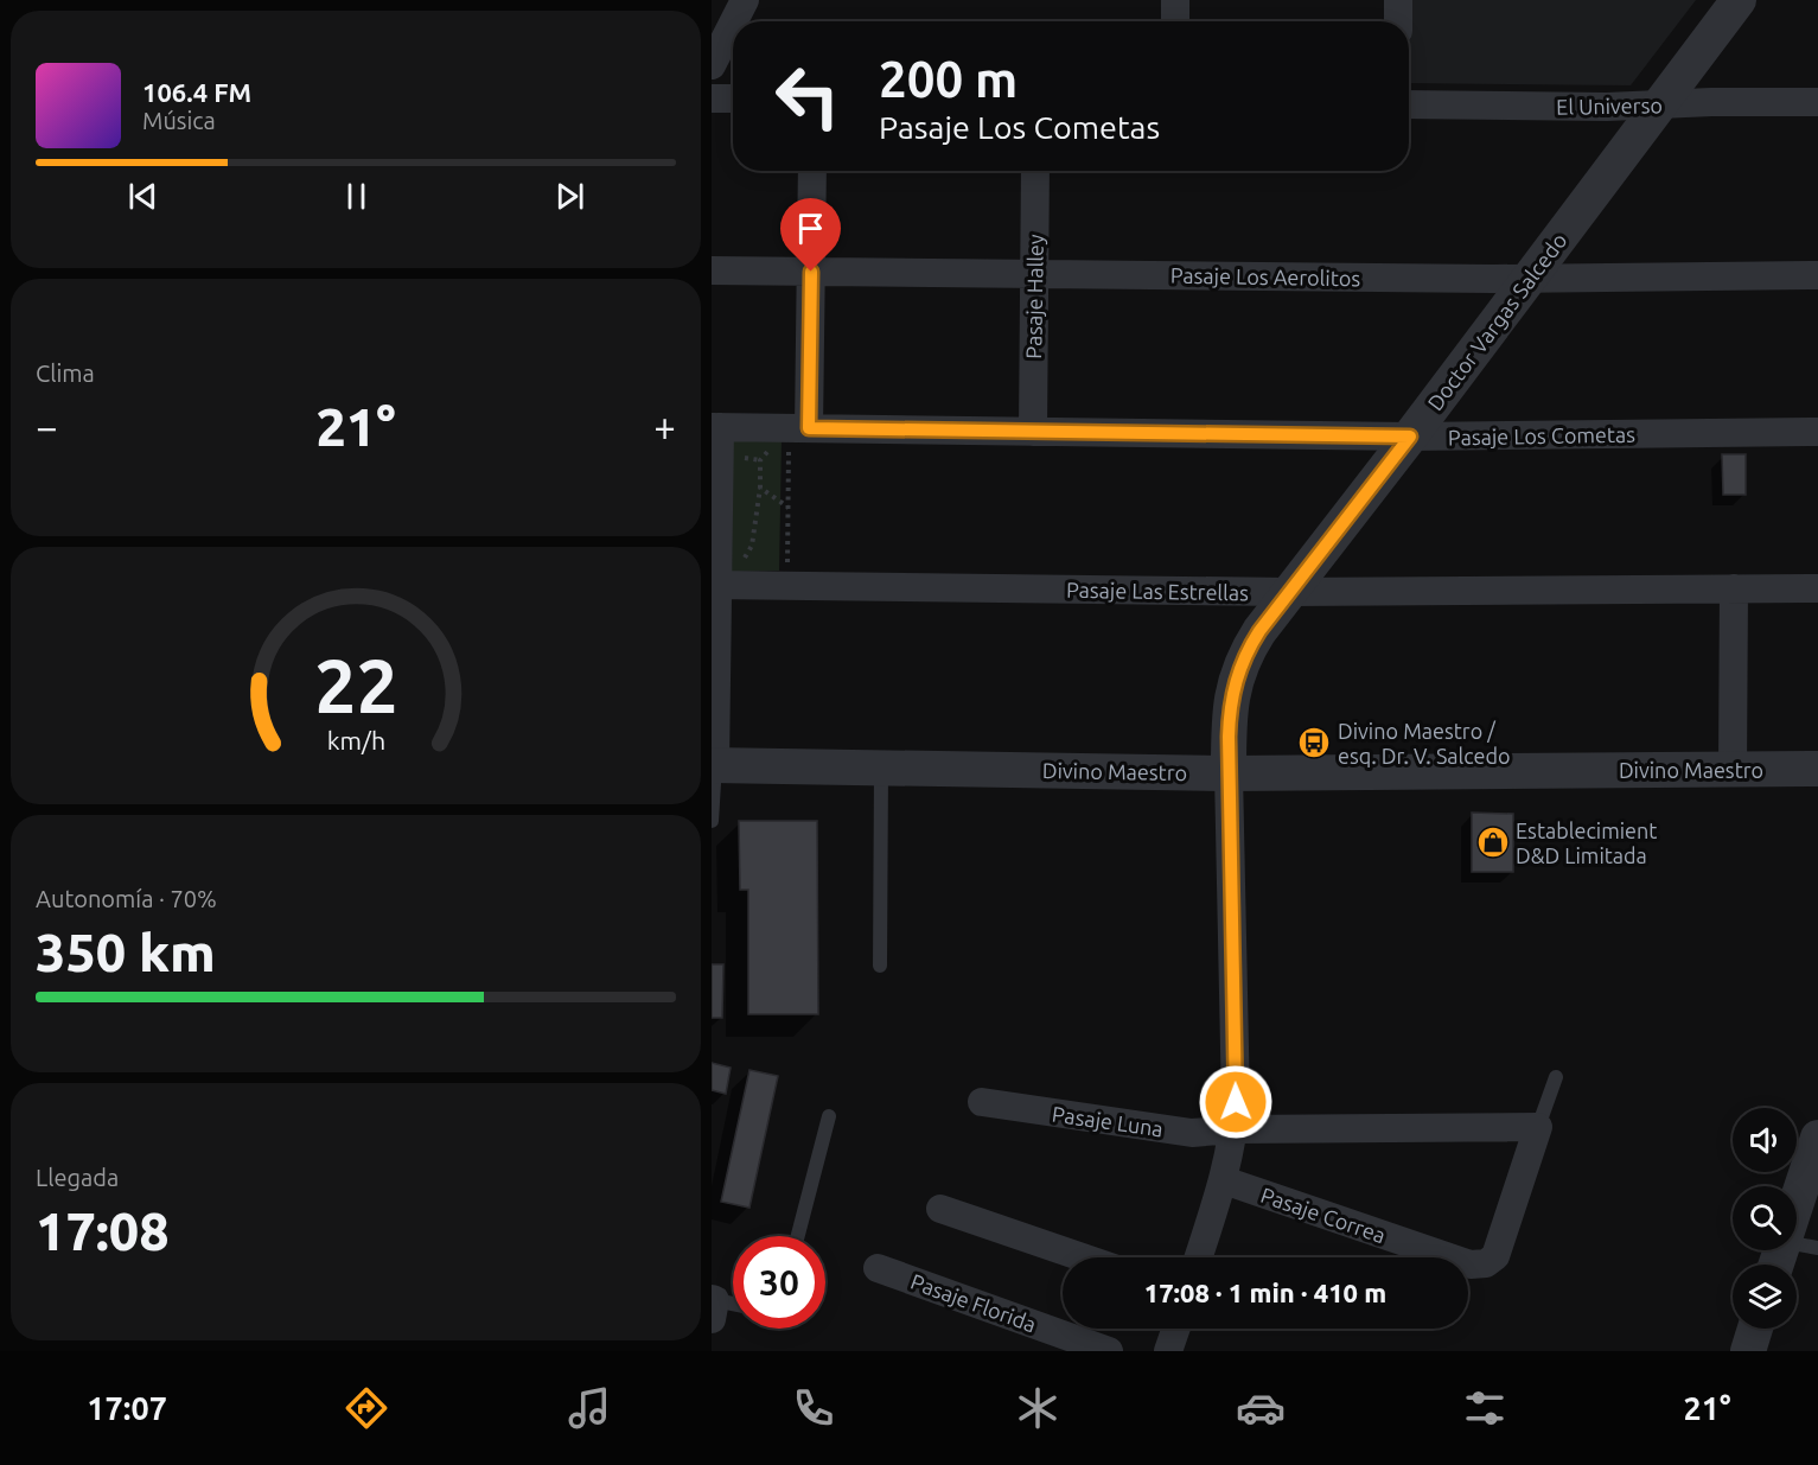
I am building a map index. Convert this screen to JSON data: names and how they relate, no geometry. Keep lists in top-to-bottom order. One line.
{"streets":{"street":["El Universo","Pasaje Los Aerolitos","Pasaje Halley","Doctor Vargas Salcedo","Pasaje Los Cometas","Pasaje Las Estrellas","Divino Maestro","Pasaje Luna","Pasaje Correa","Pasaje Florida"]},"crossings":[["El Universo","Doctor Vargas Salcedo"],["Pasaje Los Aerolitos","Pasaje Halley"],["Pasaje Los Aerolitos","Doctor Vargas Salcedo"],["Pasaje Halley","Pasaje Los Cometas"],["Doctor Vargas Salcedo","Pasaje Los Cometas"],["Doctor Vargas Salcedo","Pasaje Las Estrellas"],["Doctor Vargas Salcedo","Divino Maestro"],["Doctor Vargas Salcedo","Pasaje Luna"],["Doctor Vargas Salcedo","Pasaje Correa"]],"places":{"bus stop":["Divino Maestro / esq. Dr. V. Salcedo"],"shop":["Establecimient D&D Limitada"]},"page":{"turn":["200 m","Pasaje Los Cometas"],"song":["106.4 FM","Música"],"tile":["Clima",["Autonomía · 70%","350 km"],["Llegada","17:08"]],"heat":["−","21°","+"],"limit":"30","trip":"17:08 · 1 min · 410 m","tabs":["17:07","21°"],"gauge":["22","km/h"]}}
